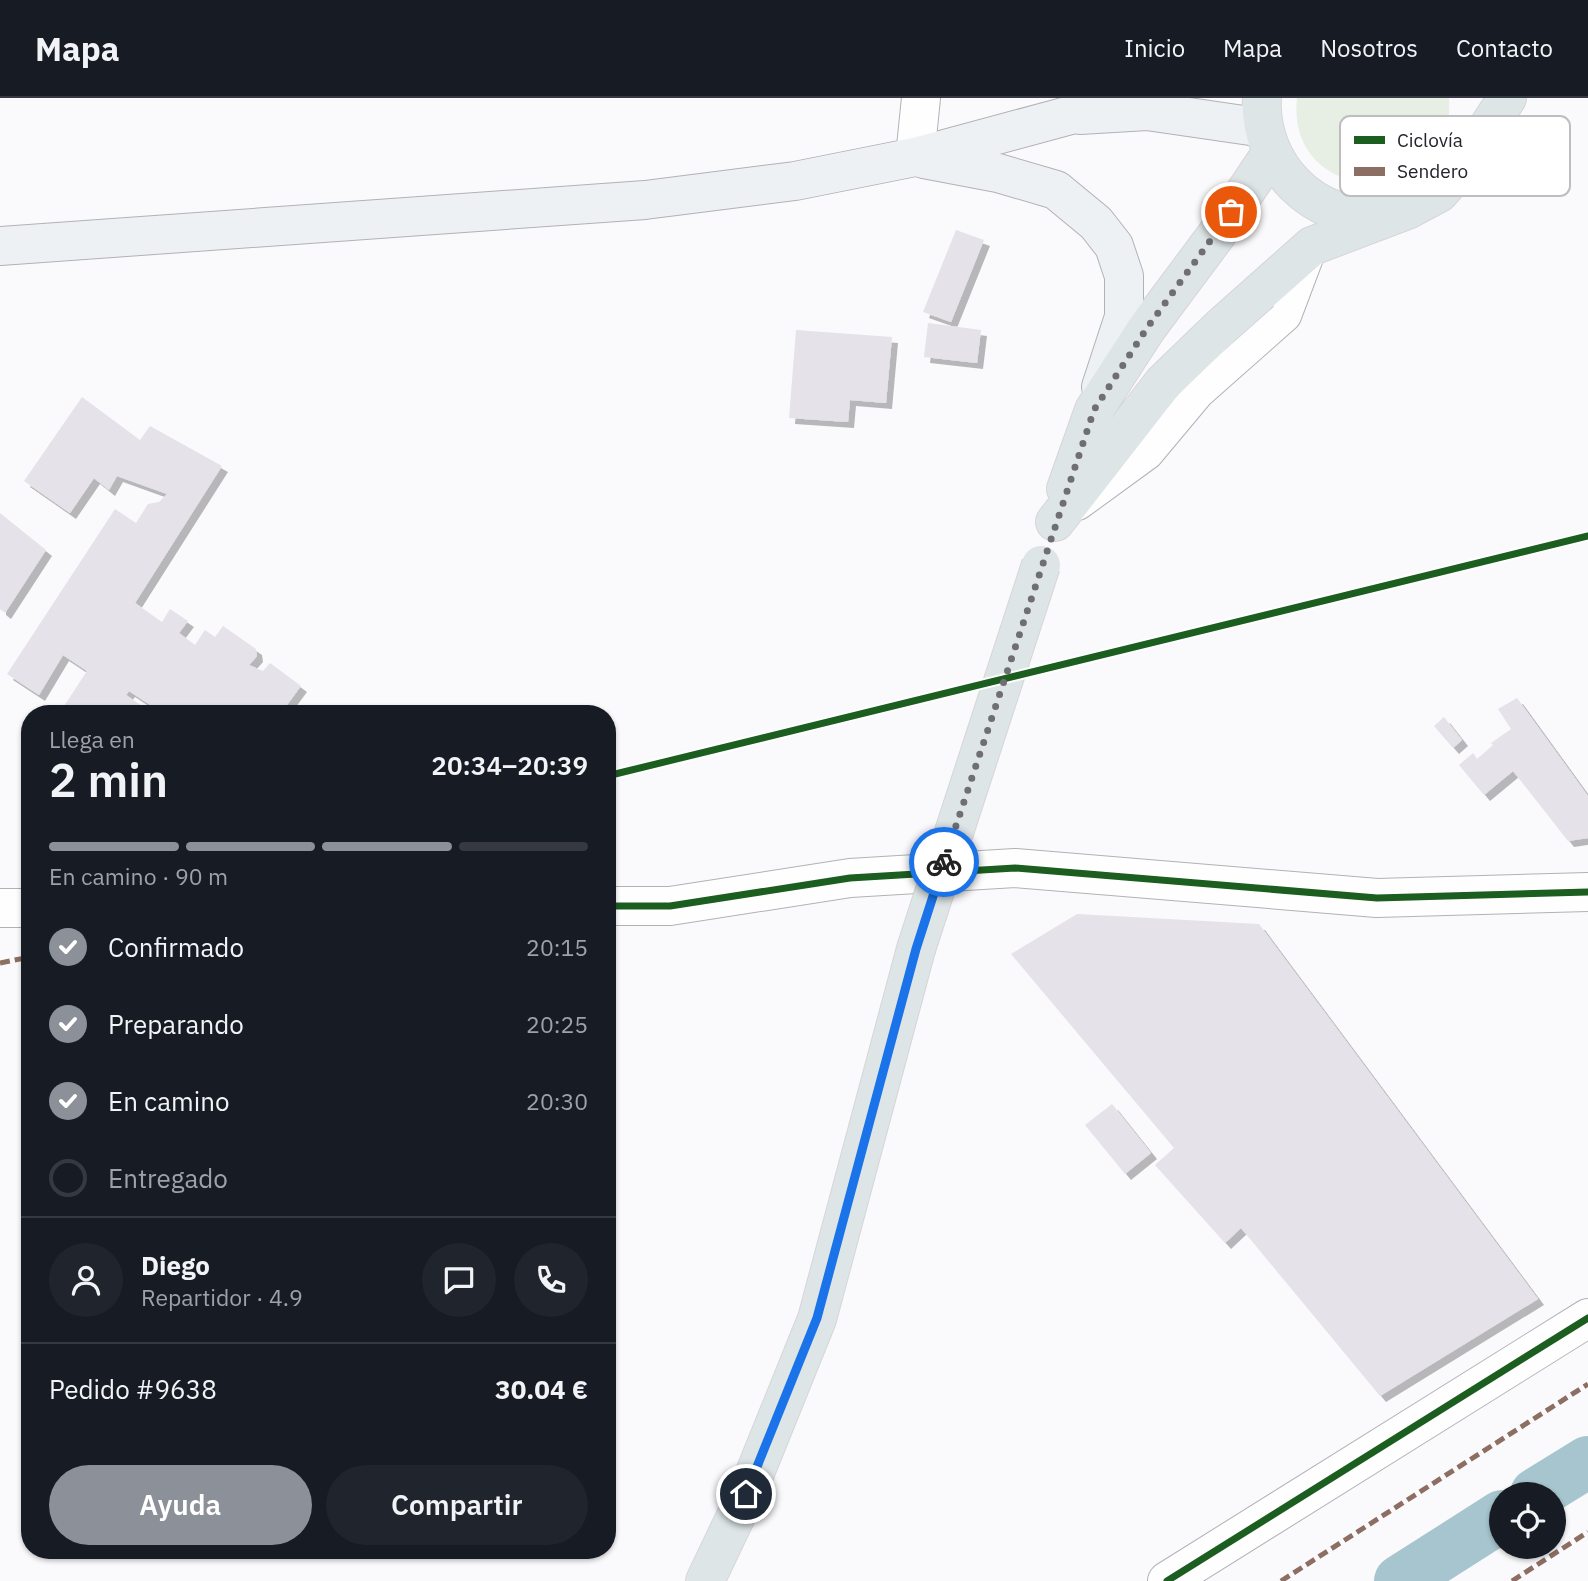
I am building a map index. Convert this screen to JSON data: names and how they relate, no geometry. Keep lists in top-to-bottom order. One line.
{"legend":["Ciclovía","Sendero"],"page":{"header":"Mapa","nav":["Inicio","Mapa","Nosotros","Contacto"],"heading":["2 min","Llega en","20:34–20:39"],"panel":["Diego","Repartidor · 4.9","Pedido #9638","30.04 €"],"bar":"En camino · 90 m","list":[["Confirmado","20:15"],["Preparando","20:25"],["En camino","20:30"],"Entregado"],"buttons":["Ayuda","Compartir"]}}
